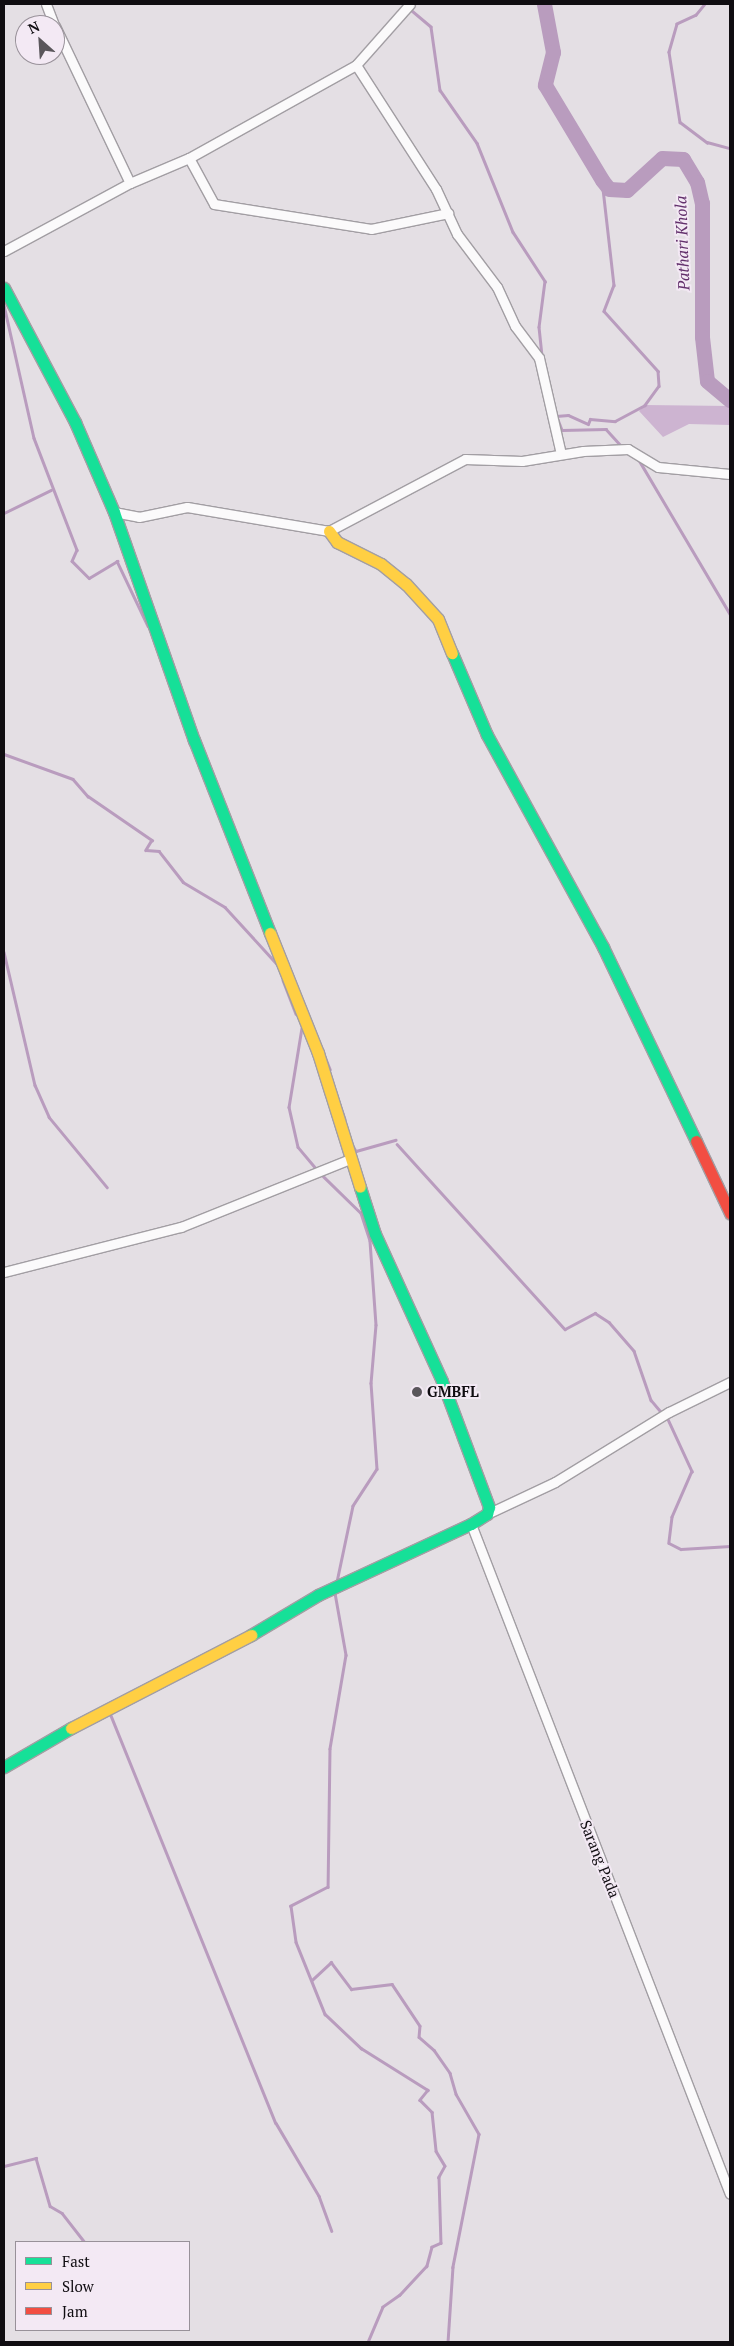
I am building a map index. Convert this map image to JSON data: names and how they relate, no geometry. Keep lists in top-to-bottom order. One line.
{"streets":{"street":["Sarang Pada"]},"water":["Pathari Khola"],"places":["GMBFL"],"legend":["Fast","Slow","Jam"],"north":"top left"}
